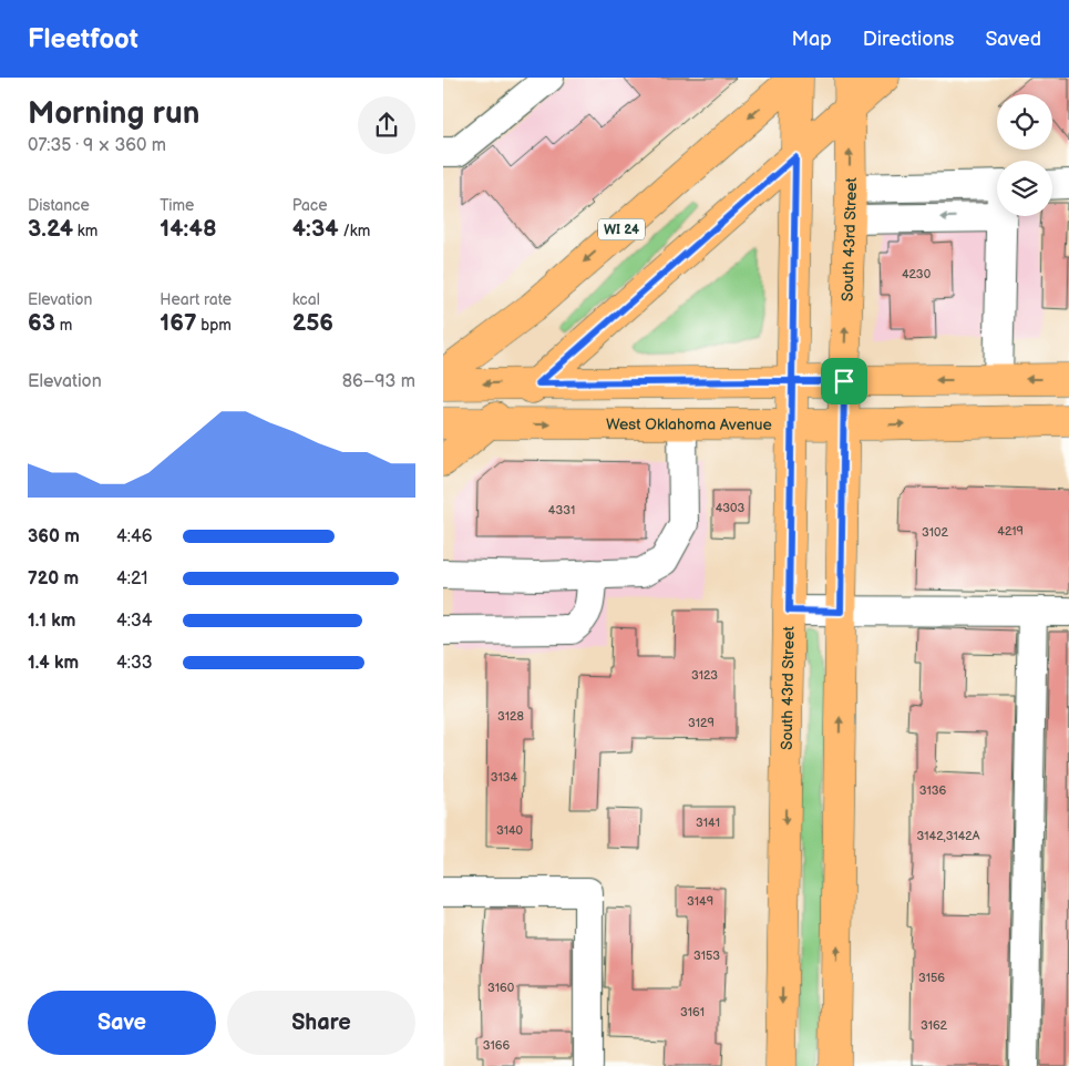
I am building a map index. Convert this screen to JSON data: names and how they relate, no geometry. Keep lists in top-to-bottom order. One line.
{"streets":{"main road":["WI 24","South 43rd Street","West Oklahoma Avenue"]},"crossings":[["WI 24","South 43rd Street"],["South 43rd Street","West Oklahoma Avenue"]],"house_numbers":["4230","4303","4331","4219","3102","3123","3128","3129","3134","3136","3141","3140","3142,3142A","3149","3153","3156","3160","3161","3162","3166"],"page":{"header":"Fleetfoot","nav":["Map","Directions","Saved"],"heading":["Morning run","07:35 · 9 × 360 m"],"stats":[["Distance","3.24 km"],["Time","14:48"],["Pace","4:34 /km"],["Elevation","63 m"],["Heart rate","167 bpm"],["kcal","256"]],"chart":["Elevation","86–93 m"],"list":[{"name":"360 m","note":"4:46"},{"name":"720 m","note":"4:21"},{"name":"1.1 km","note":"4:34"},{"name":"1.4 km","note":"4:33"}],"buttons":["Save","Share"]}}
